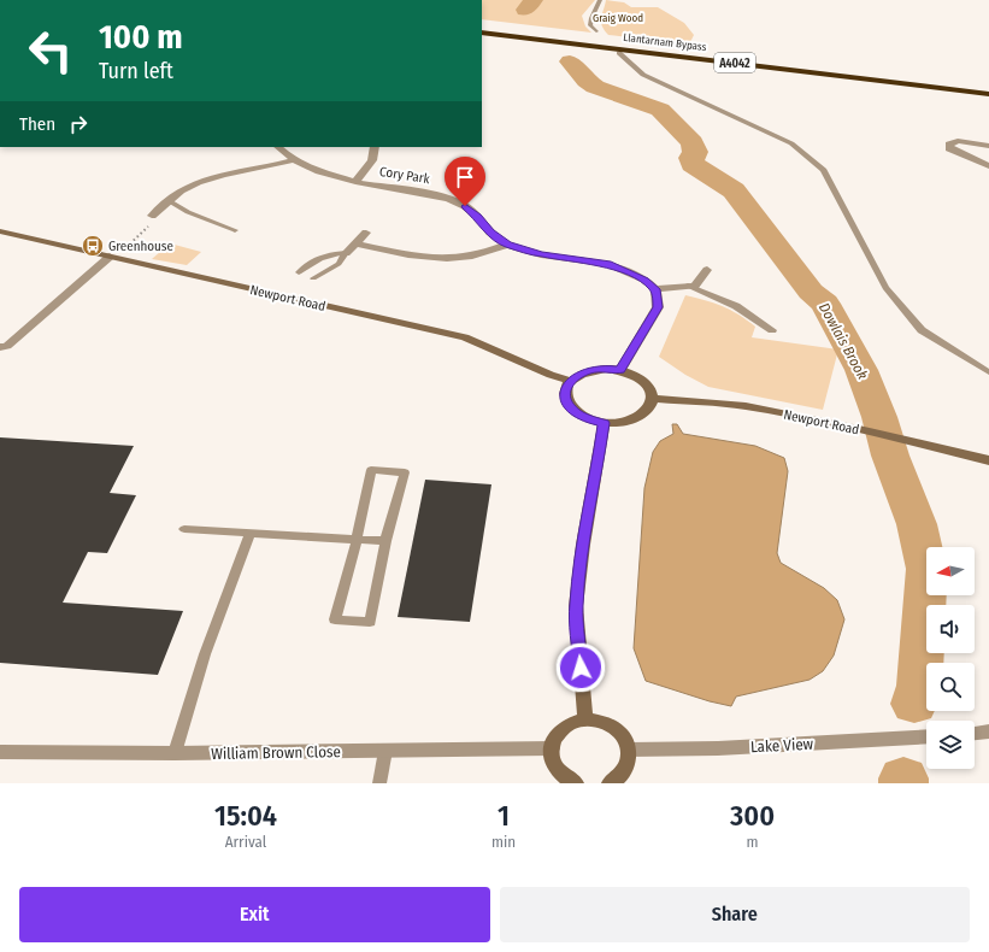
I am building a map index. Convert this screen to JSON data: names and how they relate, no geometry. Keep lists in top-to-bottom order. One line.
{"streets":{"highway":["Llantarnam Bypass","A4042"],"street":["Cory Park","Newport Road","Lake View","William Brown Close"]},"water":["Dowlais Brook"],"parks":["Graig Wood"],"places":{"bus stop":["Greenhouse"]},"north":"left","page":{"turn":["100 m","Turn left"],"then":"Then","eta":["15:04","Arrival","1","min","300","m"],"buttons":["Exit","Share"]}}
